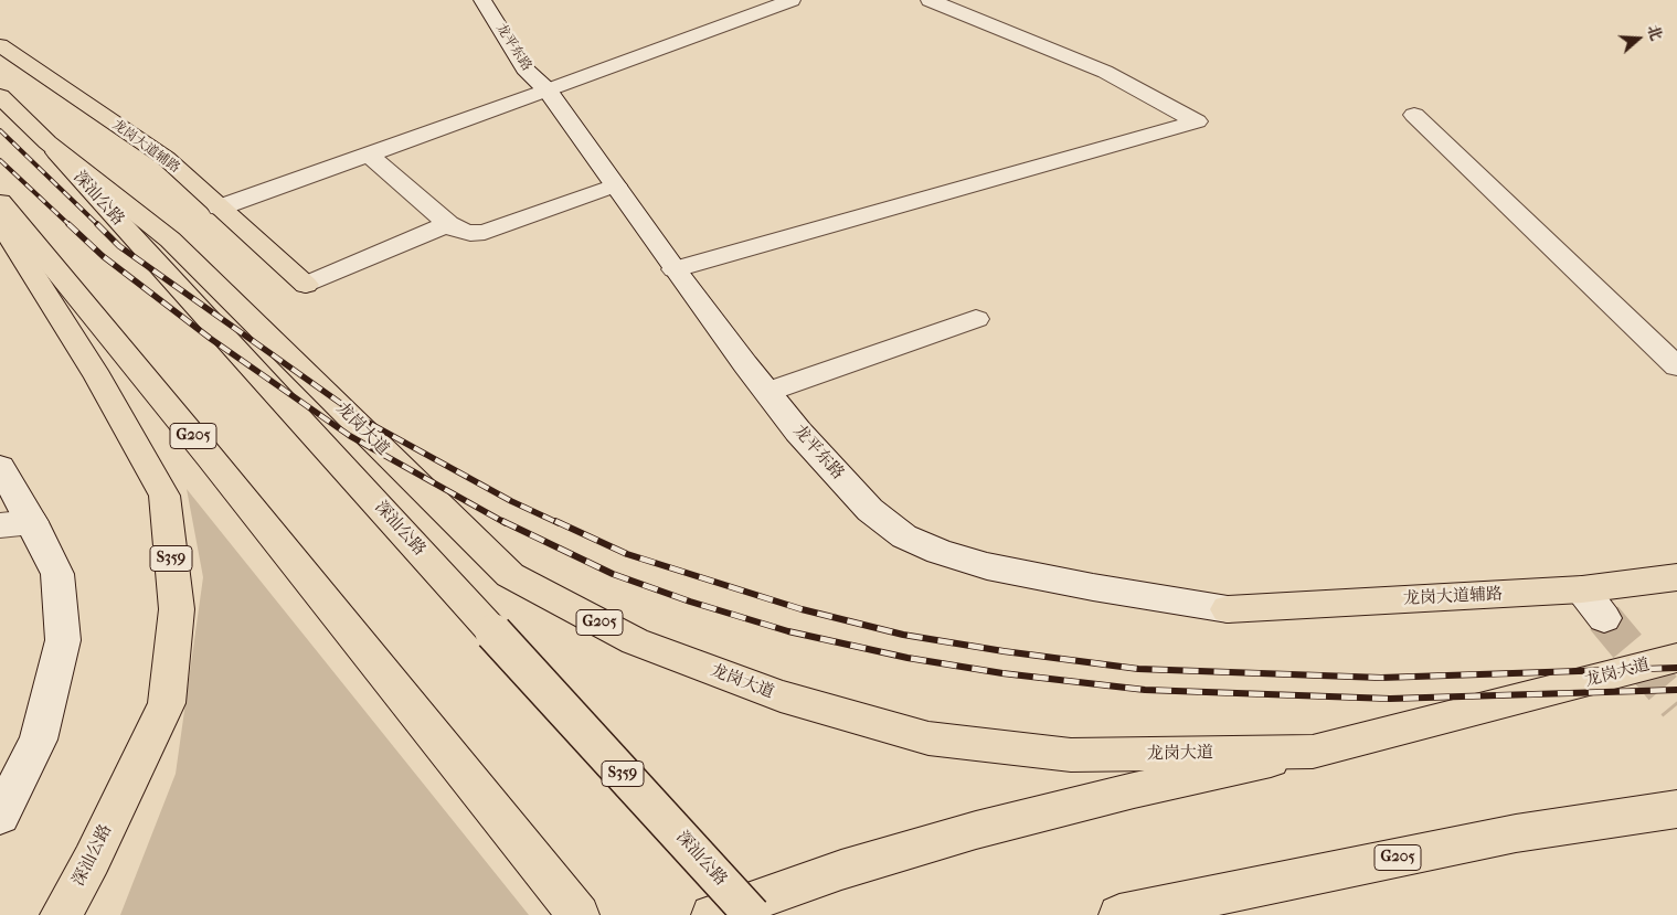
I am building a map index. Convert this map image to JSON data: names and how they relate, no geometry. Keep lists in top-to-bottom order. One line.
{"streets":{"main road":["龙岗大道辅路","深汕公路","龙岗大道","G205","S359"],"street":["龙平东路"]},"crossings":[["龙平东路","龙岗大道辅路"],["深汕公路","龙岗大道"]],"north":"right"}
